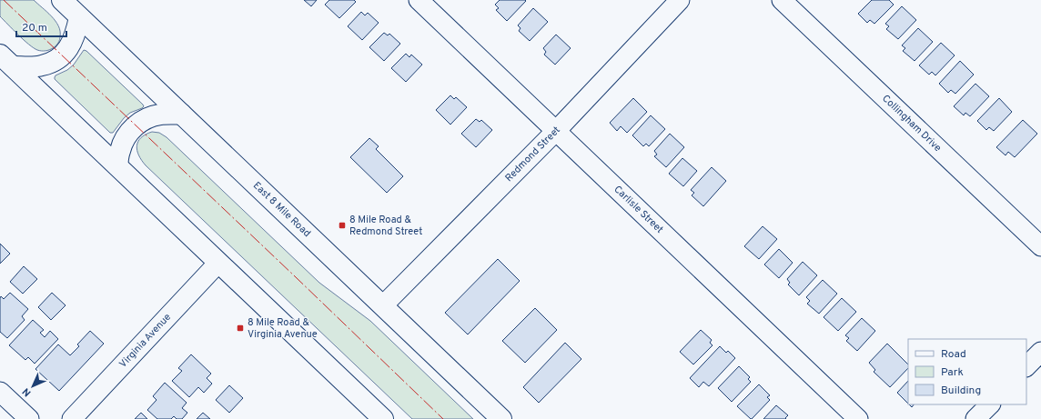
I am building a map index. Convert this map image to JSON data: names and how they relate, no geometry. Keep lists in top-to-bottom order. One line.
{"streets":{"highway":["East 8 Mile Road"],"street":["Collingham Drive","Redmond Street","Carlisle Street","Virginia Avenue"]},"crossings":[["Redmond Street","East 8 Mile Road"],["Redmond Street","Carlisle Street"]],"places":{"transit":["8 Mile Road & Redmond Street","8 Mile Road & Virginia Avenue"]},"legend":["Road","Park","Building"],"scale_bar":"20 m","north":"bottom left"}
